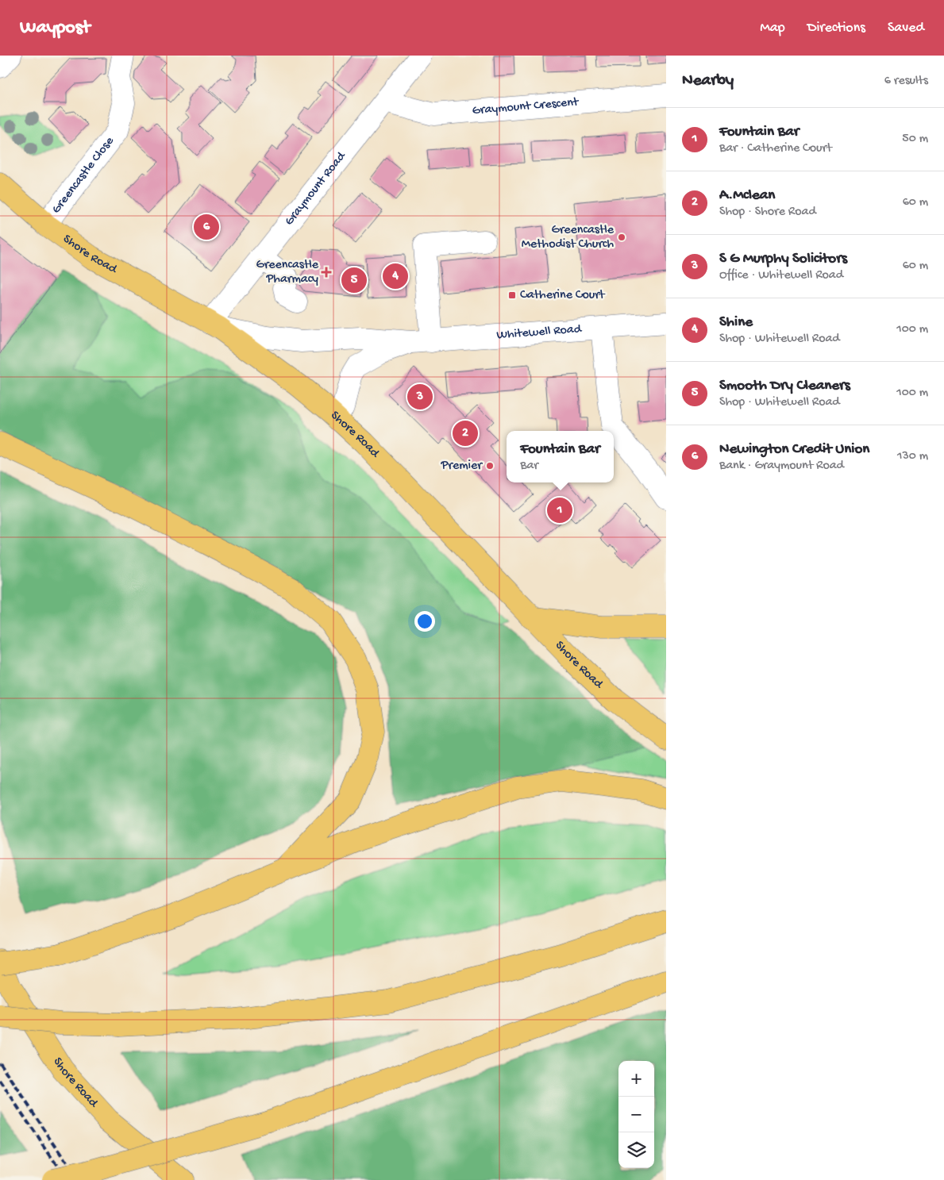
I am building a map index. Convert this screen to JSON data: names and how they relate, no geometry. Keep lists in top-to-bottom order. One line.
{"streets":{"main road":["Shore Road"],"street":["Graymount Crescent","Greencastle Close","Graymount Road","Whitewell Road"]},"crossings":[["Graymount Crescent","Graymount Road"],["Greencastle Close","Shore Road"],["Graymount Road","Shore Road"],["Graymount Road","Whitewell Road"],["Shore Road","Whitewell Road"]],"places":{"other":["Greencastle Methodist Church","Premier"],"health":["Greencastle Pharmacy"],"transit":["Catherine Court"]},"page":{"header":"Waypost","nav":["Map","Directions","Saved"],"heading":["Nearby","6 results"],"list":[{"mark":"1","name":"Fountain Bar","note":"Bar · Catherine Court","value":"50 m"},{"mark":"2","name":"A.Mclean","note":"Shop · Shore Road","value":"60 m"},{"mark":"3","name":"S G Murphy Solicitors","note":"Office · Whitewell Road","value":"60 m"},{"mark":"4","name":"Shine","note":"Shop · Whitewell Road","value":"100 m"},{"mark":"5","name":"Smooth Dry Cleaners","note":"Shop · Whitewell Road","value":"100 m"},{"mark":"6","name":"Newington Credit Union","note":"Bank · Graymount Road","value":"130 m"}],"pins":["6","4","5","3","2","1"],"popup":["Fountain Bar","Bar"],"map_buttons":["+","−"]}}
